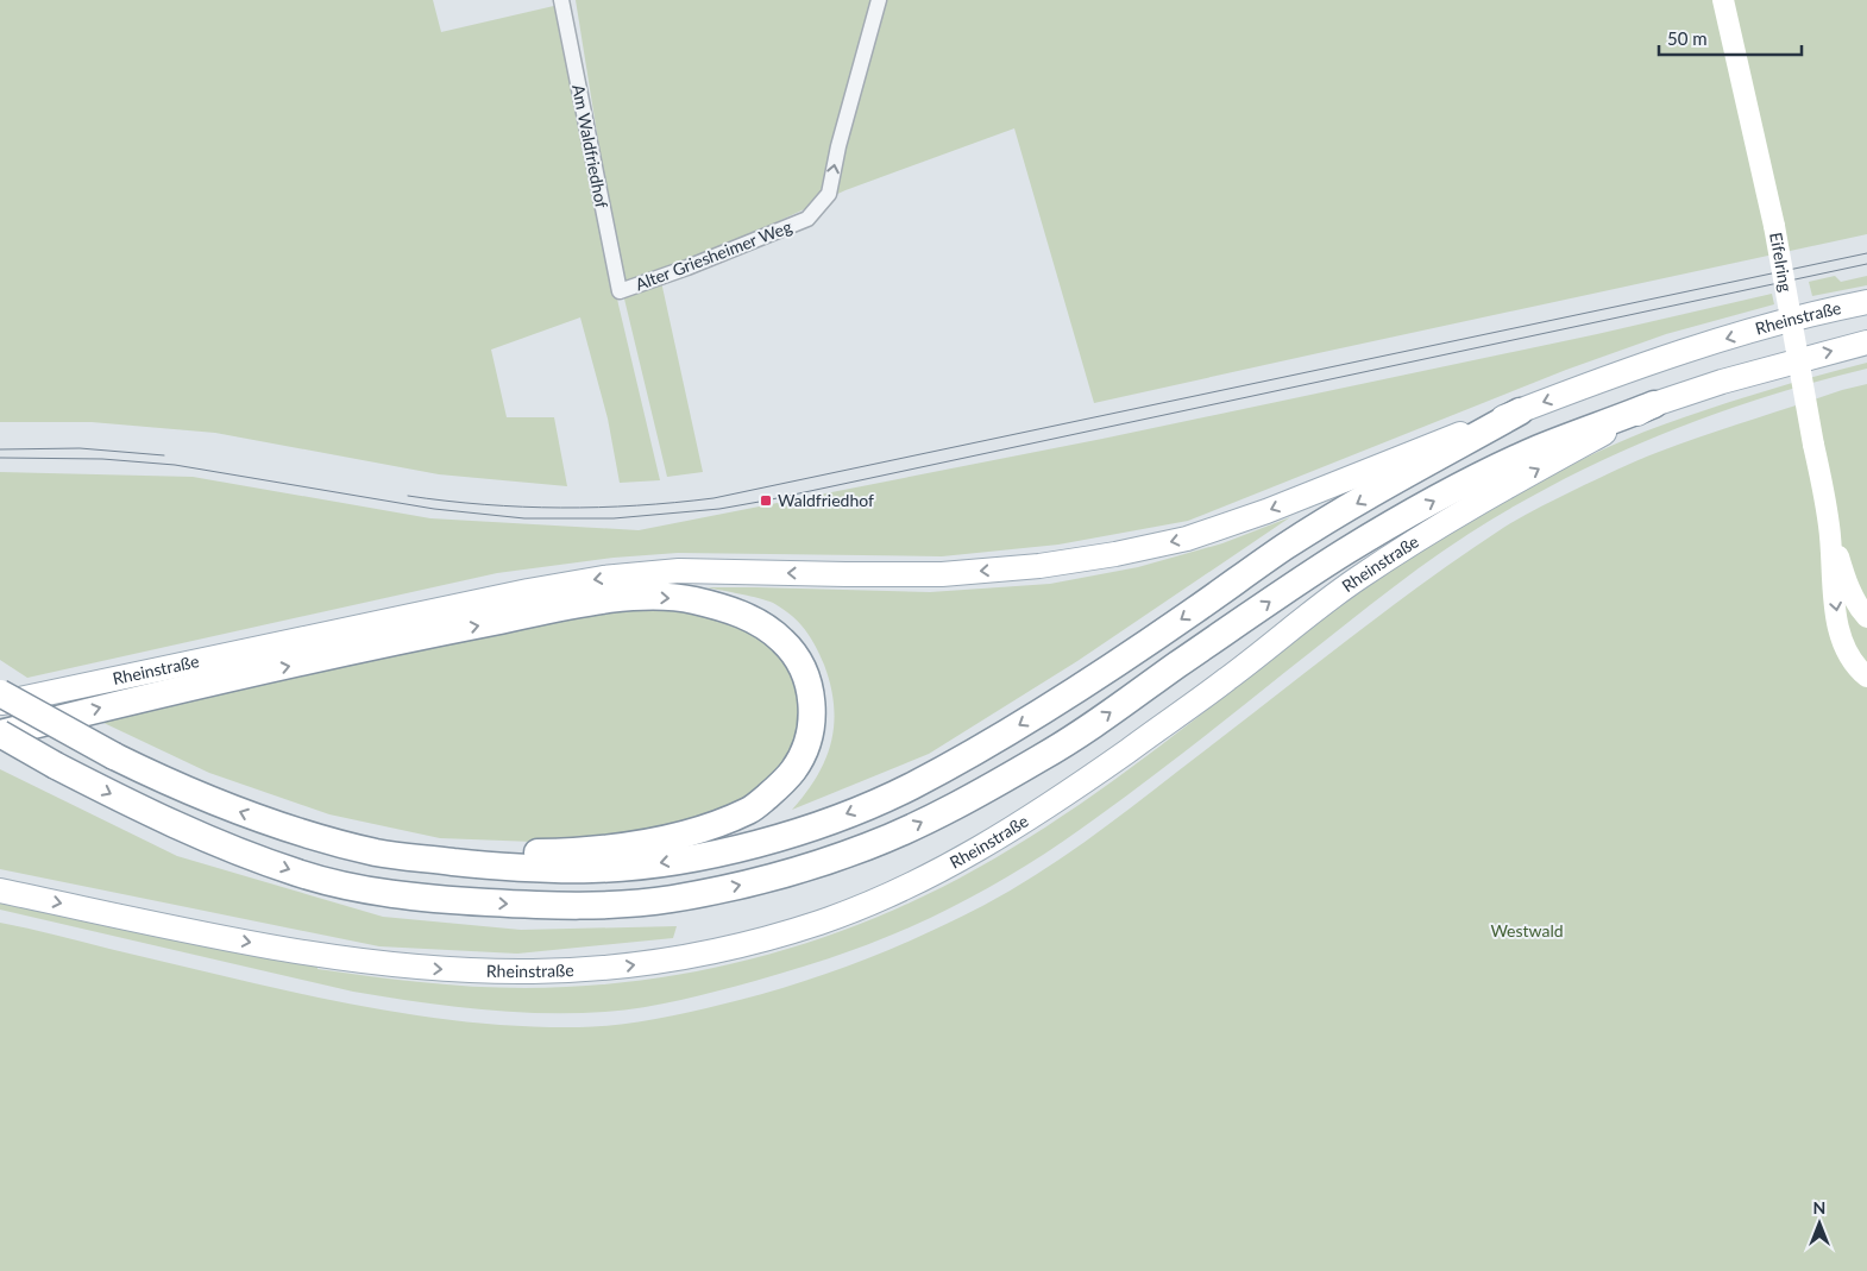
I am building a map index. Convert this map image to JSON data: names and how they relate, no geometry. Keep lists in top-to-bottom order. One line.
{"streets":{"main road":["Eifelring","Rheinstraße"],"street":["Am Waldfriedhof","Alter Griesheimer Weg"]},"crossings":[["Am Waldfriedhof","Alter Griesheimer Weg"]],"one_way":["Alter Griesheimer Weg"],"parks":["Westwald"],"places":{"transit":["Waldfriedhof"]},"scale_bar":"50 m","north":"top"}
